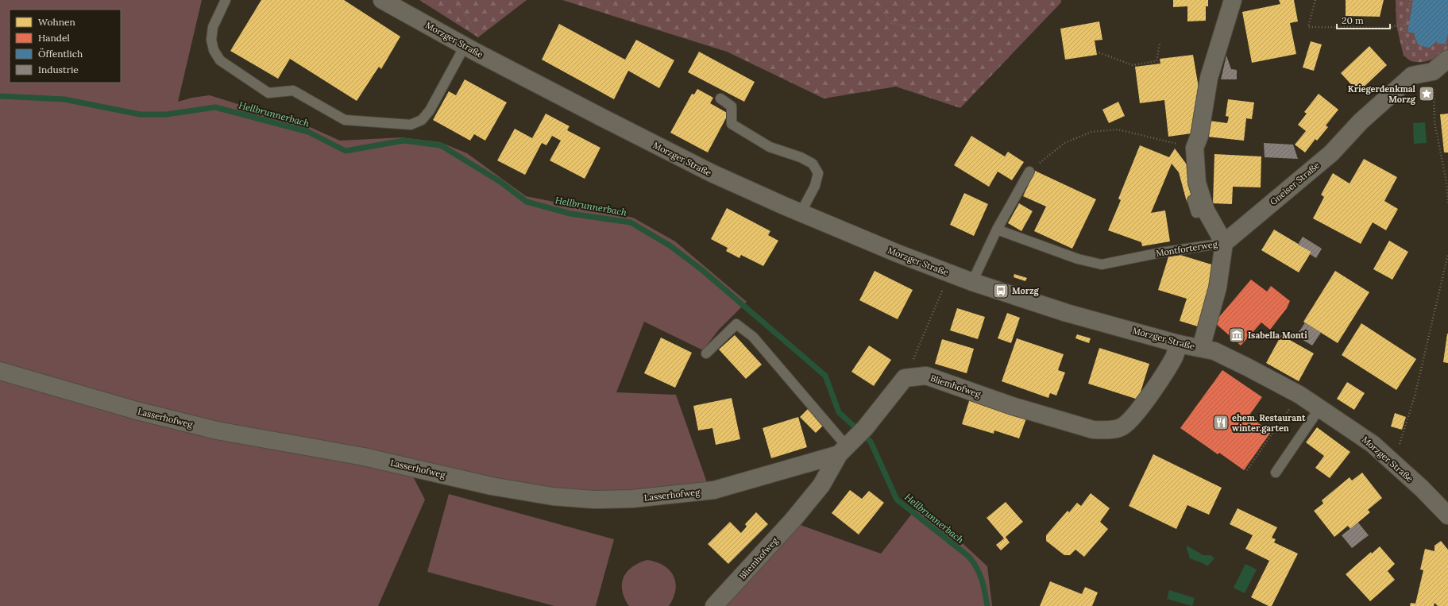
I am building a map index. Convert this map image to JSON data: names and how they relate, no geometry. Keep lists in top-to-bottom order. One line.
{"streets":{"street":["Morzger Straße","Gneiser Straße","Montforterweg","Bliemhofweg","Lasserhofweg"]},"crossings":[["Morzger Straße","Bliemhofweg"],["Gneiser Straße","Montforterweg"],["Bliemhofweg","Lasserhofweg"]],"water":["Hellbrunnerbach"],"places":{"place":["Kriegerdenkmal Morzg"],"bus stop":["Morzg"],"museum":["Isabella Monti"],"restaurant":["ehem. Restaurant winter.garten"]},"legend":["Wohnen","Handel","Öffentlich","Industrie"],"scale_bar":"20 m"}
